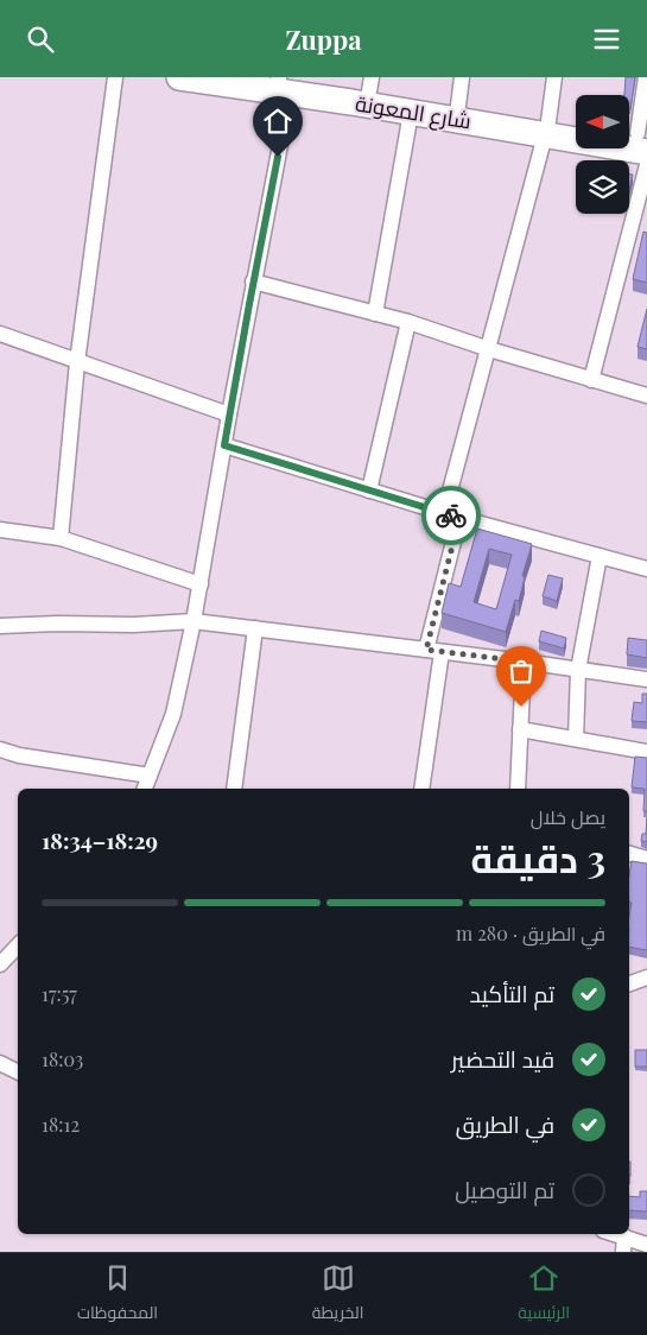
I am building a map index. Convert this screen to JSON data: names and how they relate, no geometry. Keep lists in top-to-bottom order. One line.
{"streets":{"highway":["شارع المعونة"]},"north":"left","page":{"header":"Zuppa","heading":["3 دقيقة","يصل خلال","18:29–18:34"],"bar":"في الطريق · 280 m","list":[["تم التأكيد","17:57"],["قيد التحضير","18:03"],["في الطريق","18:12"],"تم التوصيل"],"tabs":["الرئيسية","الخريطة","المحفوظات"]}}
